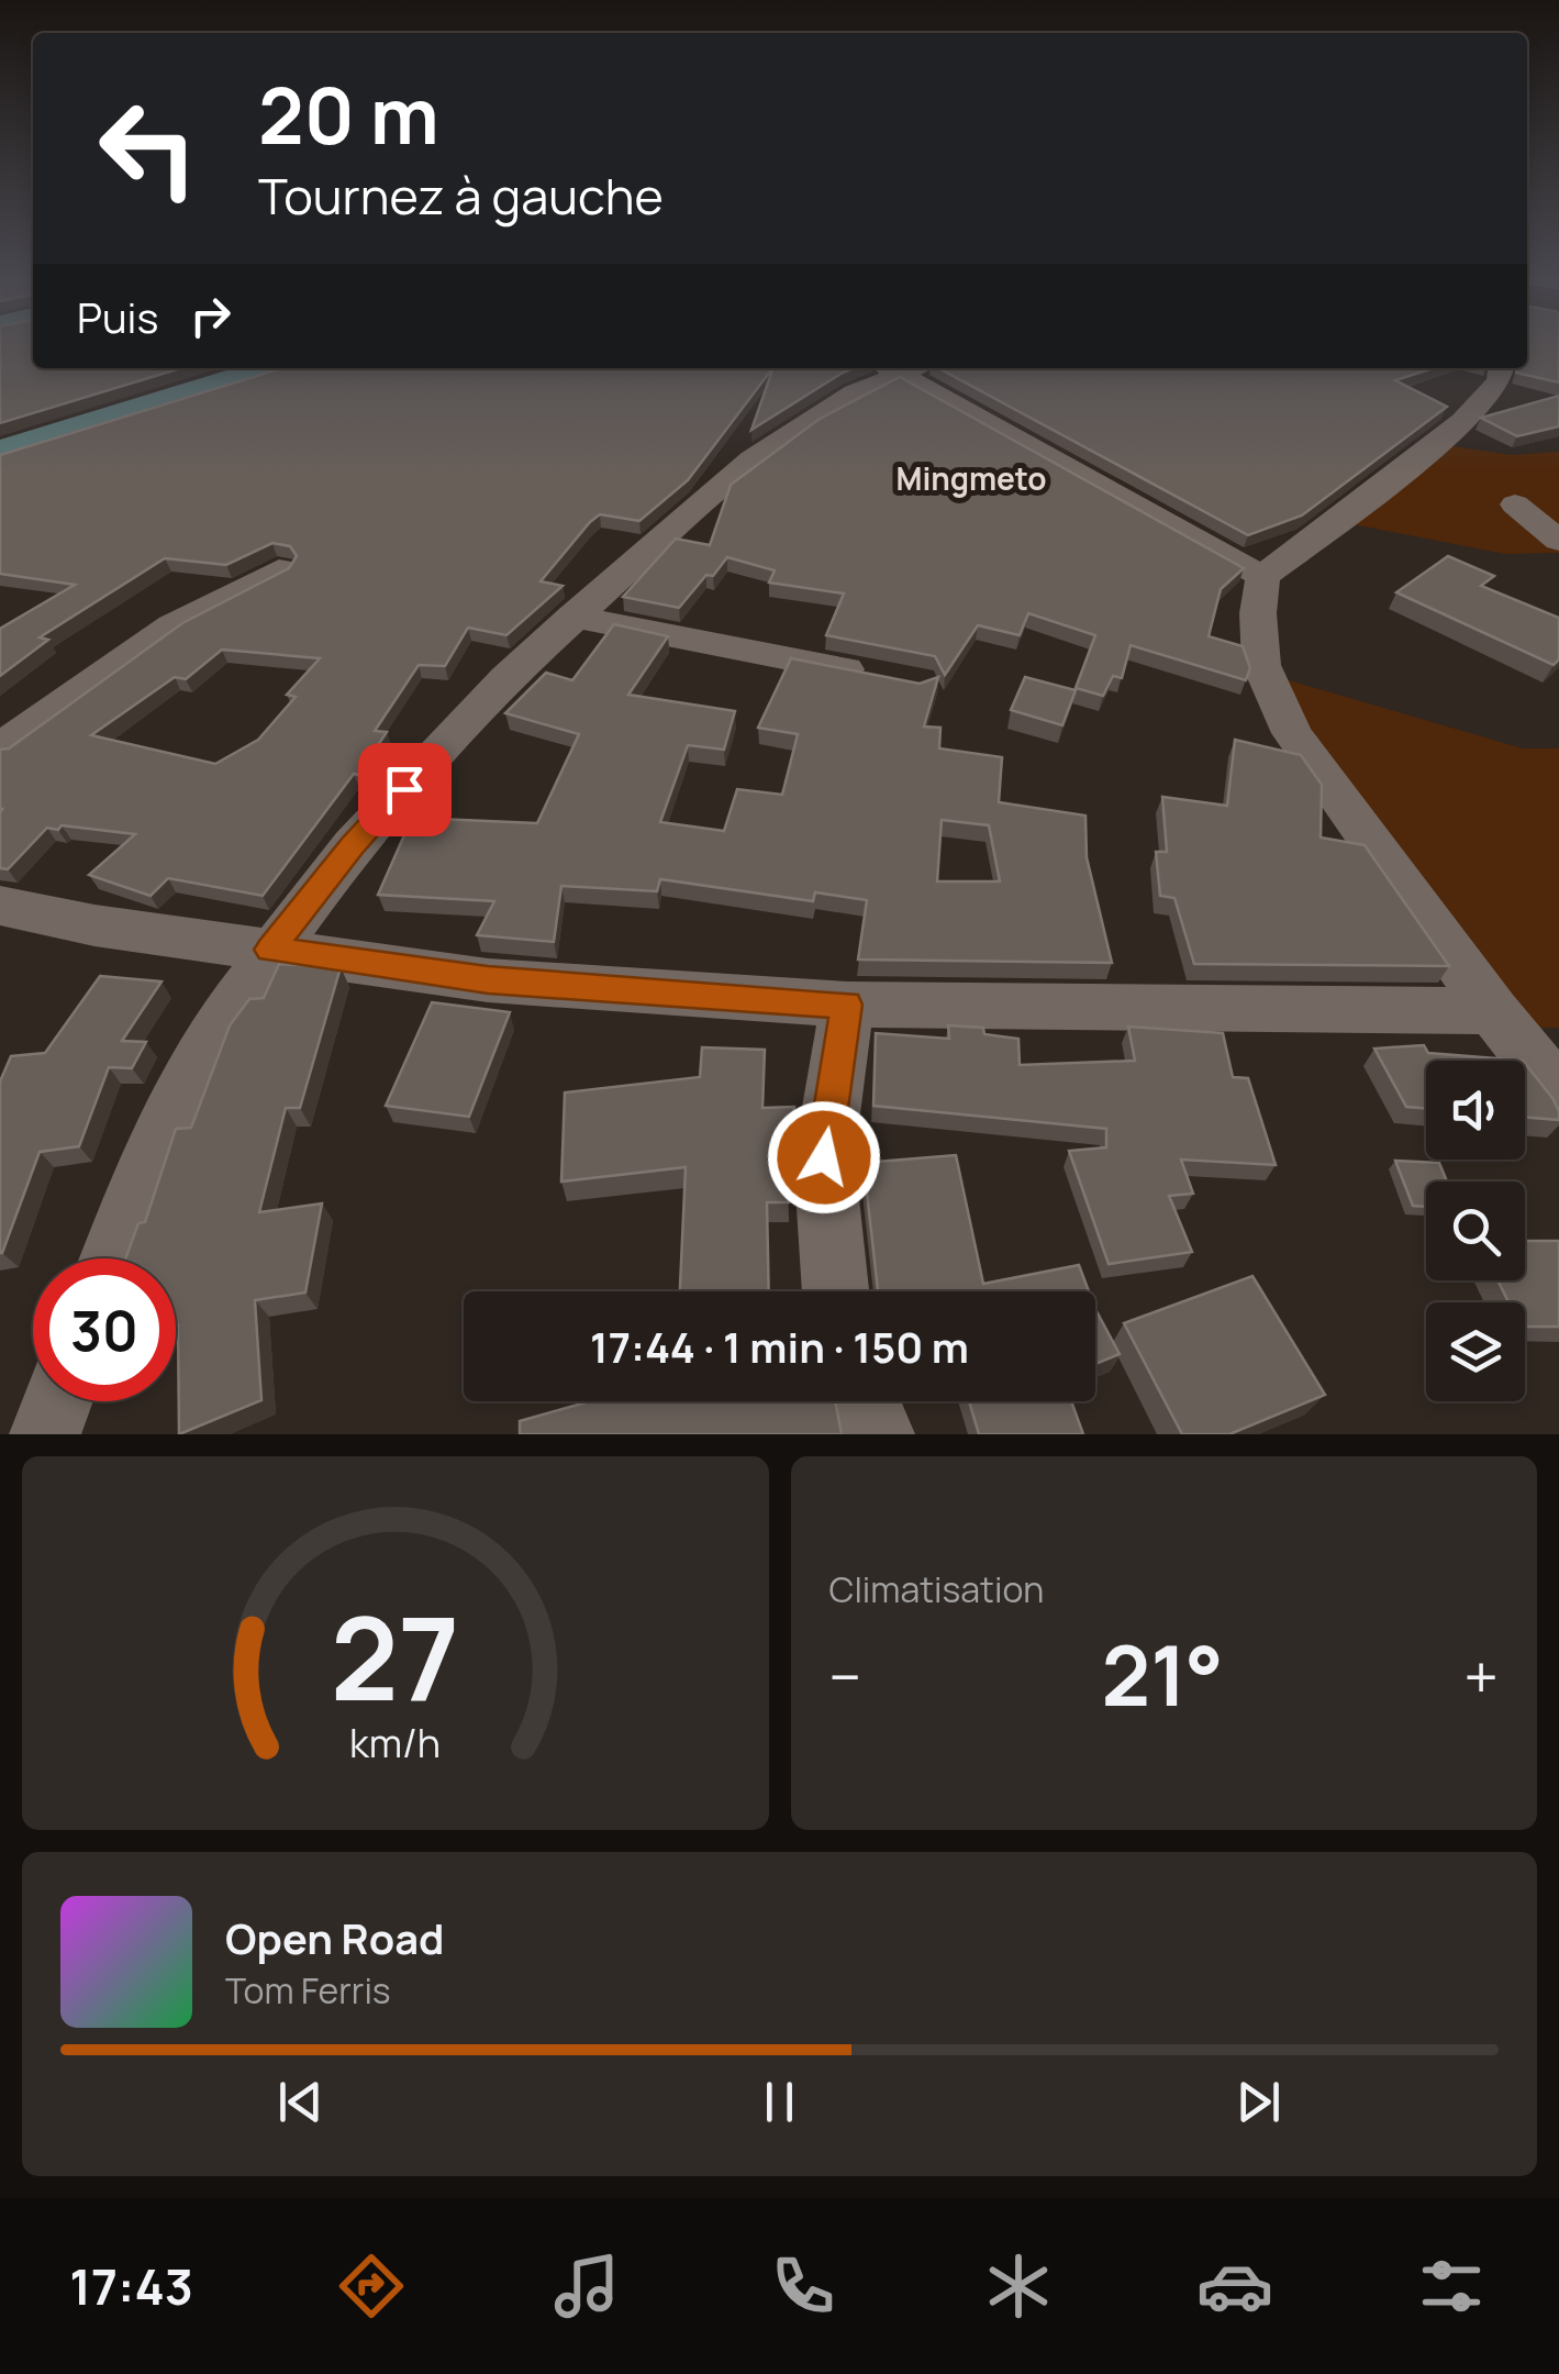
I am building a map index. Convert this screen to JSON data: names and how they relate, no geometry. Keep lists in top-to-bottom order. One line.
{"districts":["Mingmeto"],"page":{"turn":["20 m","Tournez à gauche"],"then":"Puis","limit":"30","trip":"17:44 · 1 min · 150 m","tile":"Climatisation","heat":["−","21°","+"],"song":["Open Road","Tom Ferris"],"tabs":"17:43","gauge":["27","km/h"]}}
